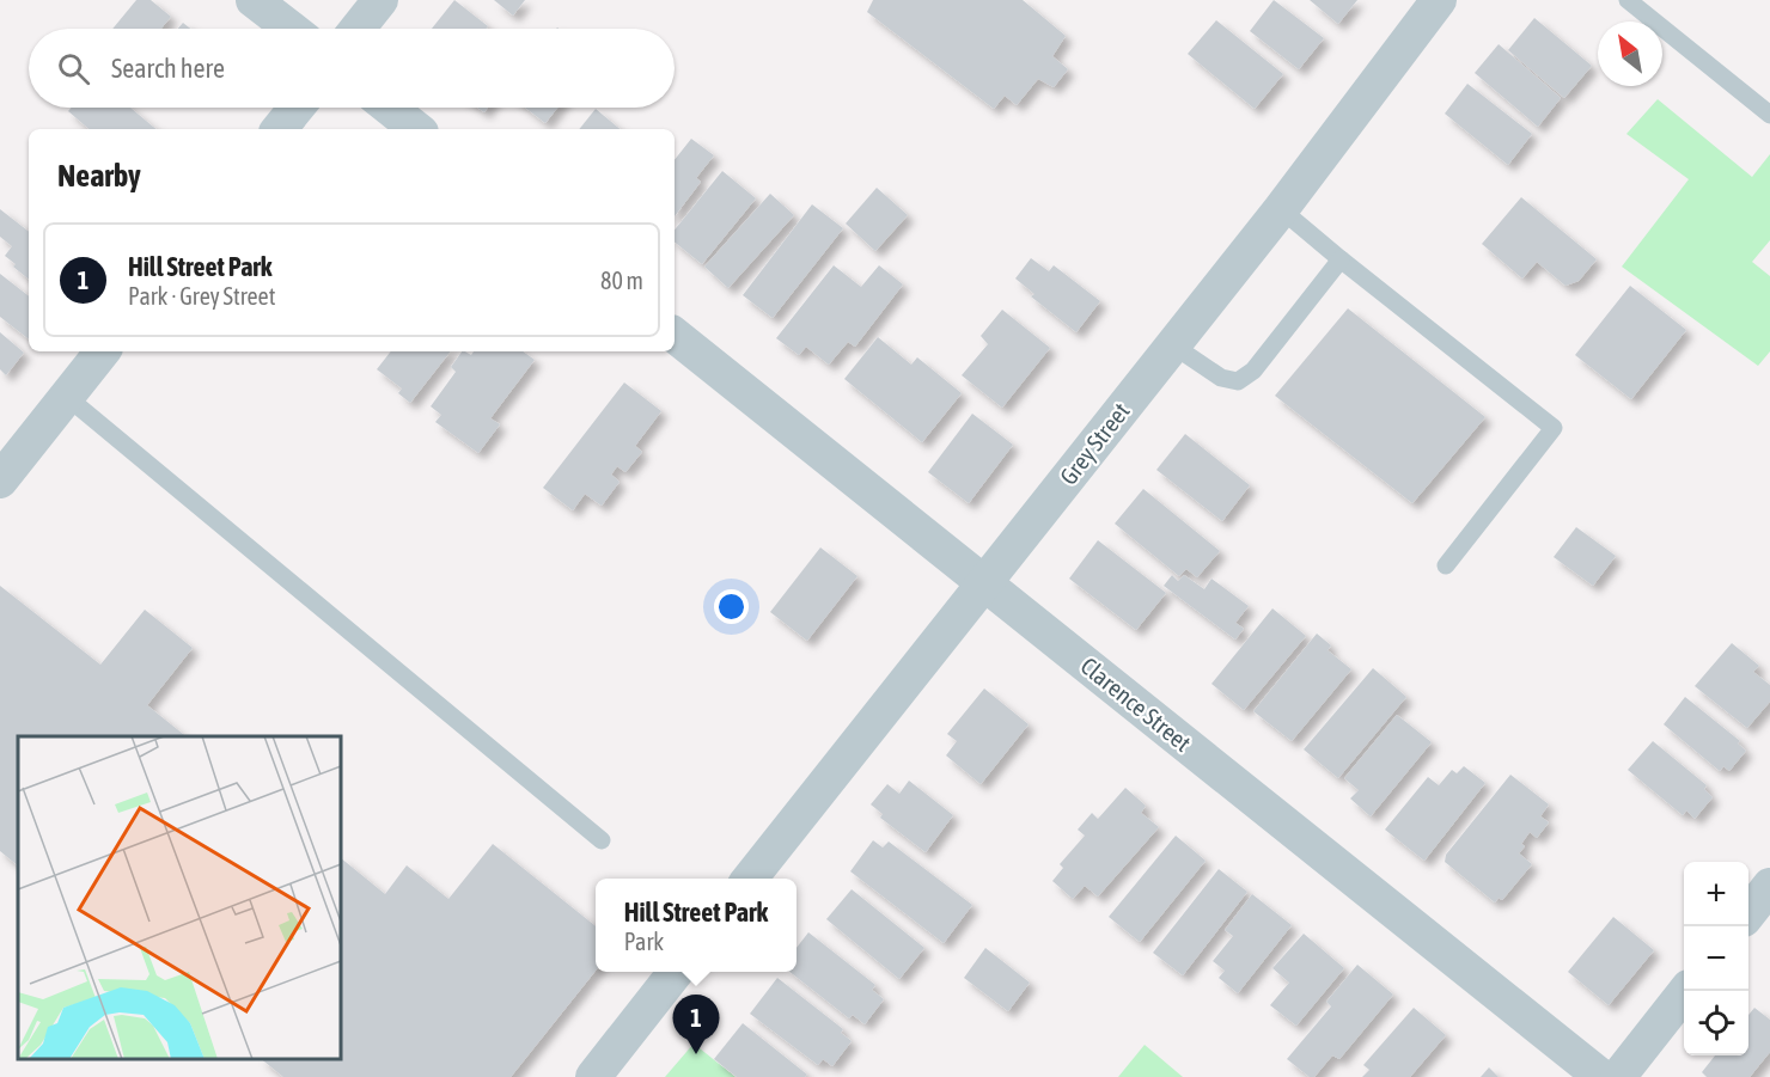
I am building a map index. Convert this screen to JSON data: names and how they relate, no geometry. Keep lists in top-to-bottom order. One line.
{"streets":{"street":["Grey Street","Clarence Street"]},"crossings":[["Grey Street","Clarence Street"]],"north":"top left","page":{"search":"Search here","heading":"Nearby","list":[{"mark":"1","name":"Hill Street Park","note":"Park · Grey Street","value":"80 m"}],"map_buttons":["+","−"],"popup":["Hill Street Park","Park"],"pins":"1"}}
